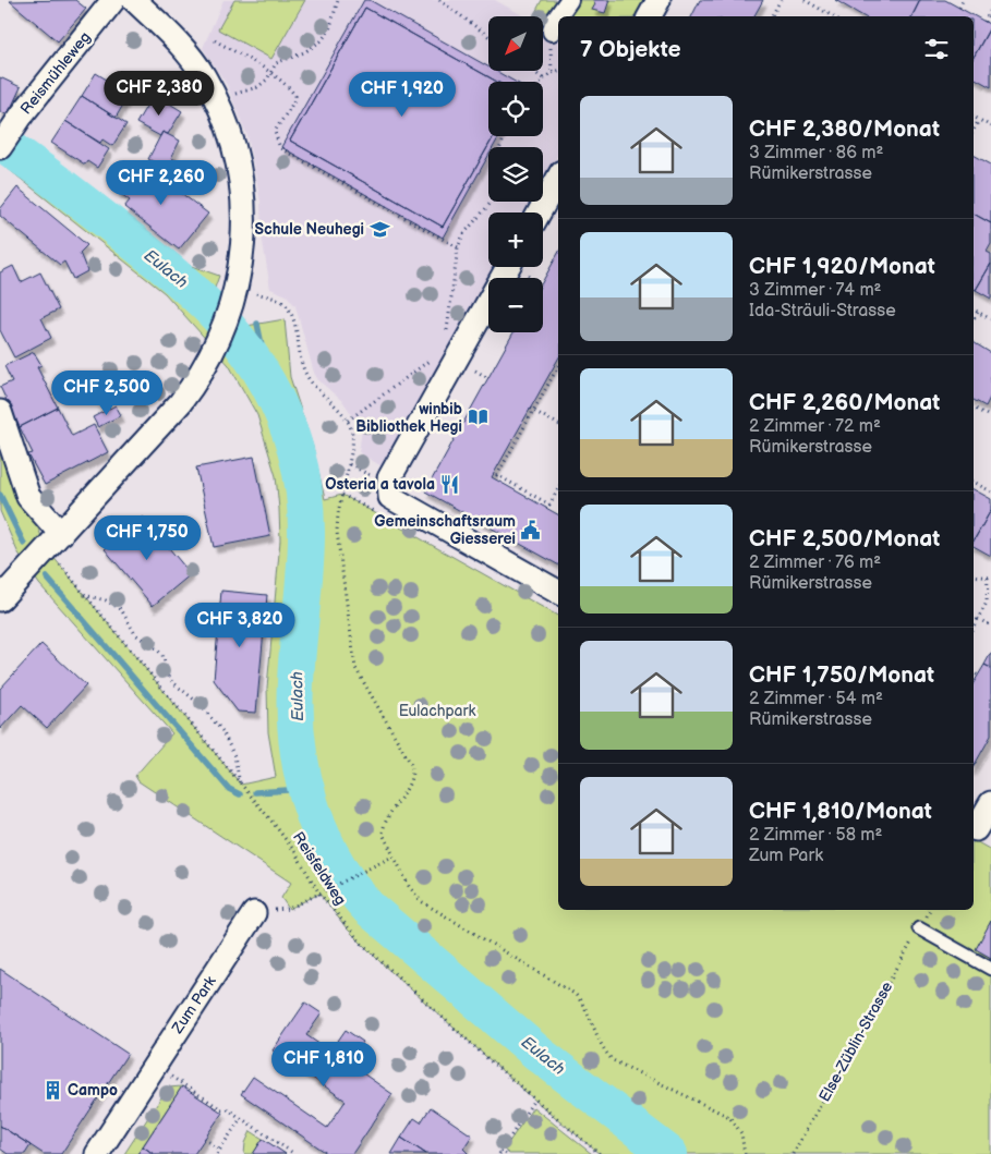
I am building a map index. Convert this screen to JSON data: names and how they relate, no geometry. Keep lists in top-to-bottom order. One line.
{"streets":{"street":["Reismühleweg","Zum Park"],"path":["Reisfeldweg","Else-Züblin-Strasse"]},"water":["Eulach"],"parks":["Eulachpark"],"places":{"school or university":["Schule Neuhegi"],"library":["winbib Bibliothek Hegi"],"restaurant":["Osteria a tavola"],"public building":["Gemeinschaftsraum Giesserei"],"building":["Campo"]},"north":"bottom left","page":{"map_buttons":["+","−"],"heading":"7 Objekte","price":["CHF 2,380","CHF 1,920","CHF 2,260","CHF 2,500","CHF 1,750","CHF 3,820","CHF 1,810"],"list":[{"name":"CHF 2,380/Monat","note":"3 Zimmer · 86 m² · Rümikerstrasse"},{"name":"CHF 1,920/Monat","note":"3 Zimmer · 74 m² · Ida-Sträuli-Strasse"},{"name":"CHF 2,260/Monat","note":"2 Zimmer · 72 m² · Rümikerstrasse"},{"name":"CHF 2,500/Monat","note":"2 Zimmer · 76 m² · Rümikerstrasse"},{"name":"CHF 1,750/Monat","note":"2 Zimmer · 54 m² · Rümikerstrasse"},{"name":"CHF 1,810/Monat","note":"2 Zimmer · 58 m² · Zum Park"}]}}
